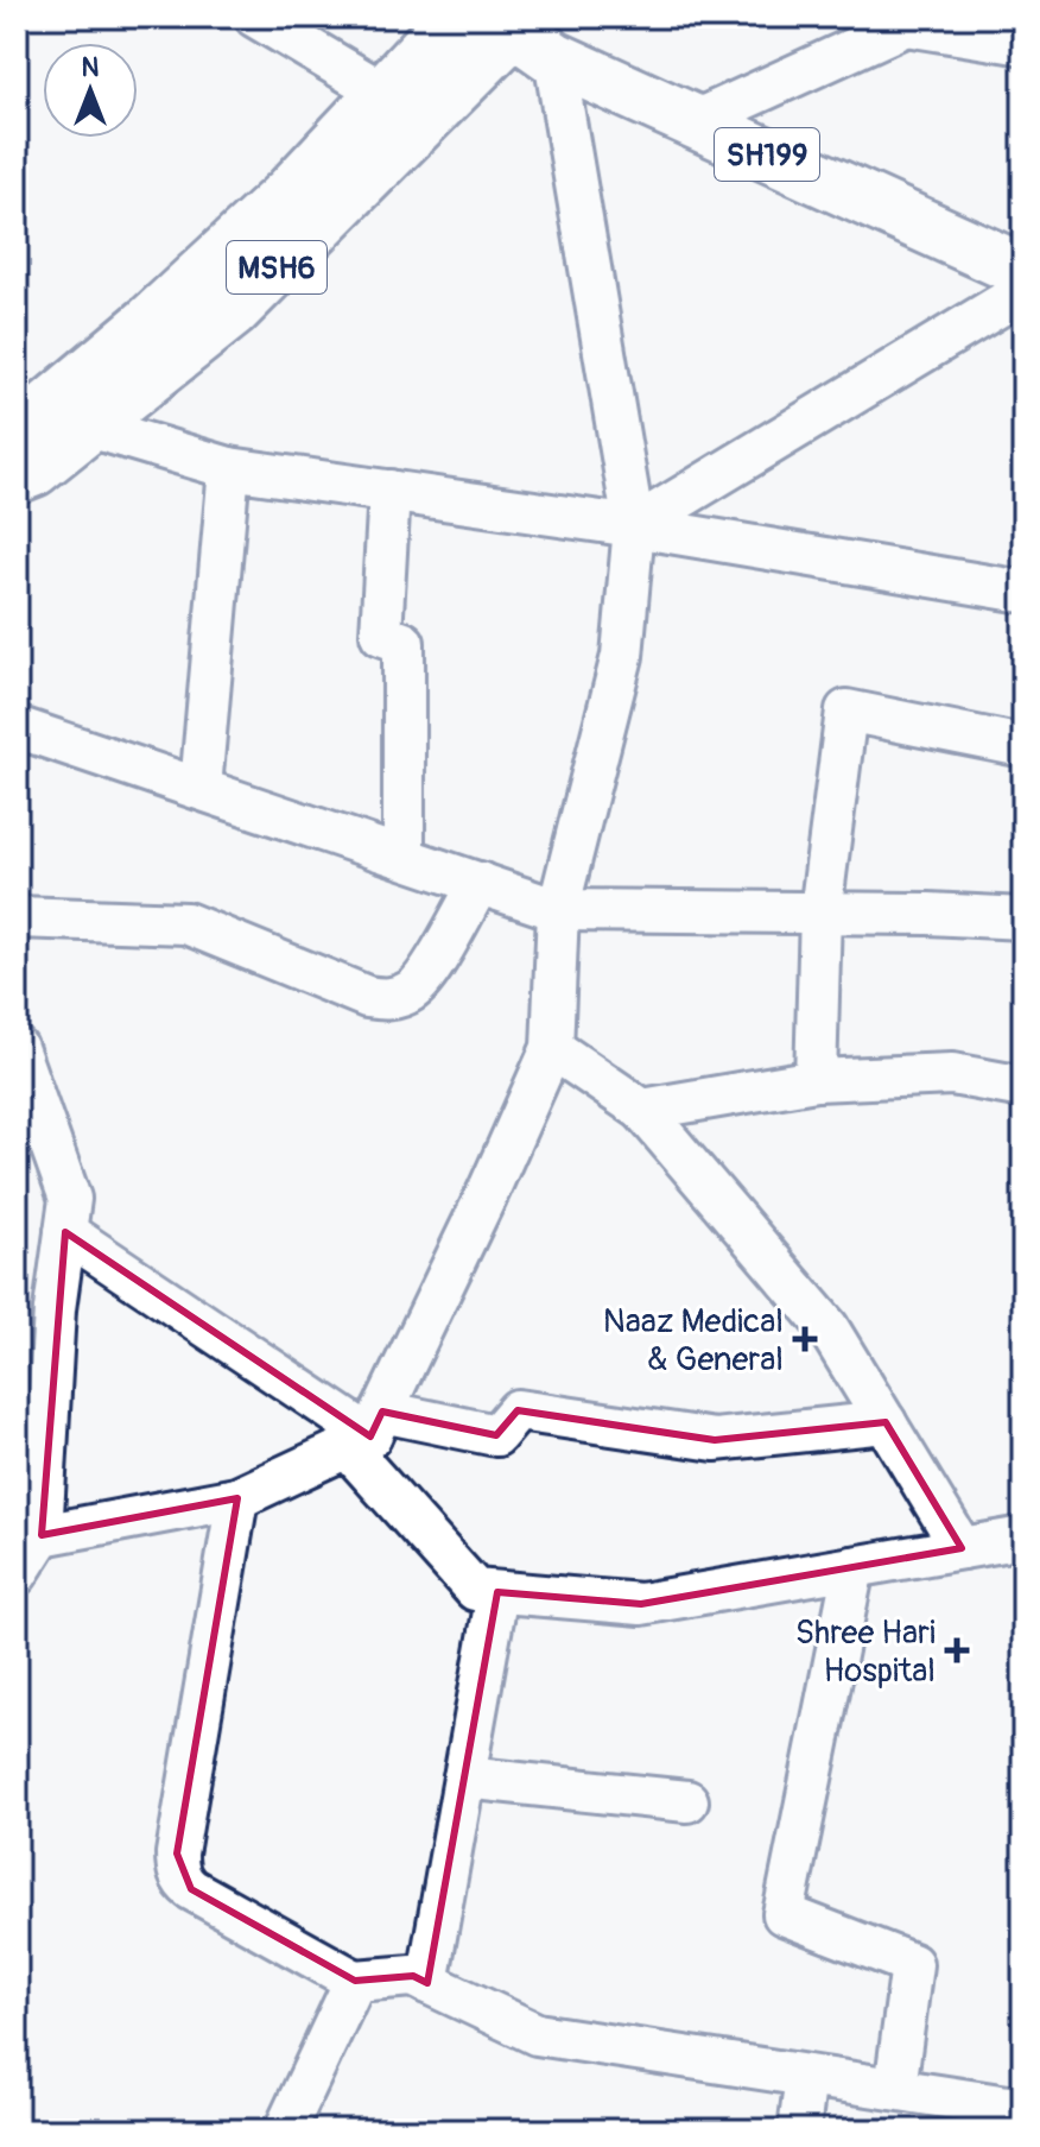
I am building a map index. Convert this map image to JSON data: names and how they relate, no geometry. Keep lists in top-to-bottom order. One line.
{"streets":{"main road":["SH199","MSH6"]},"crossings":[["SH199","MSH6"]],"places":{"health":["Naaz Medical & General","Shree Hari Hospital"]},"north":"top"}
